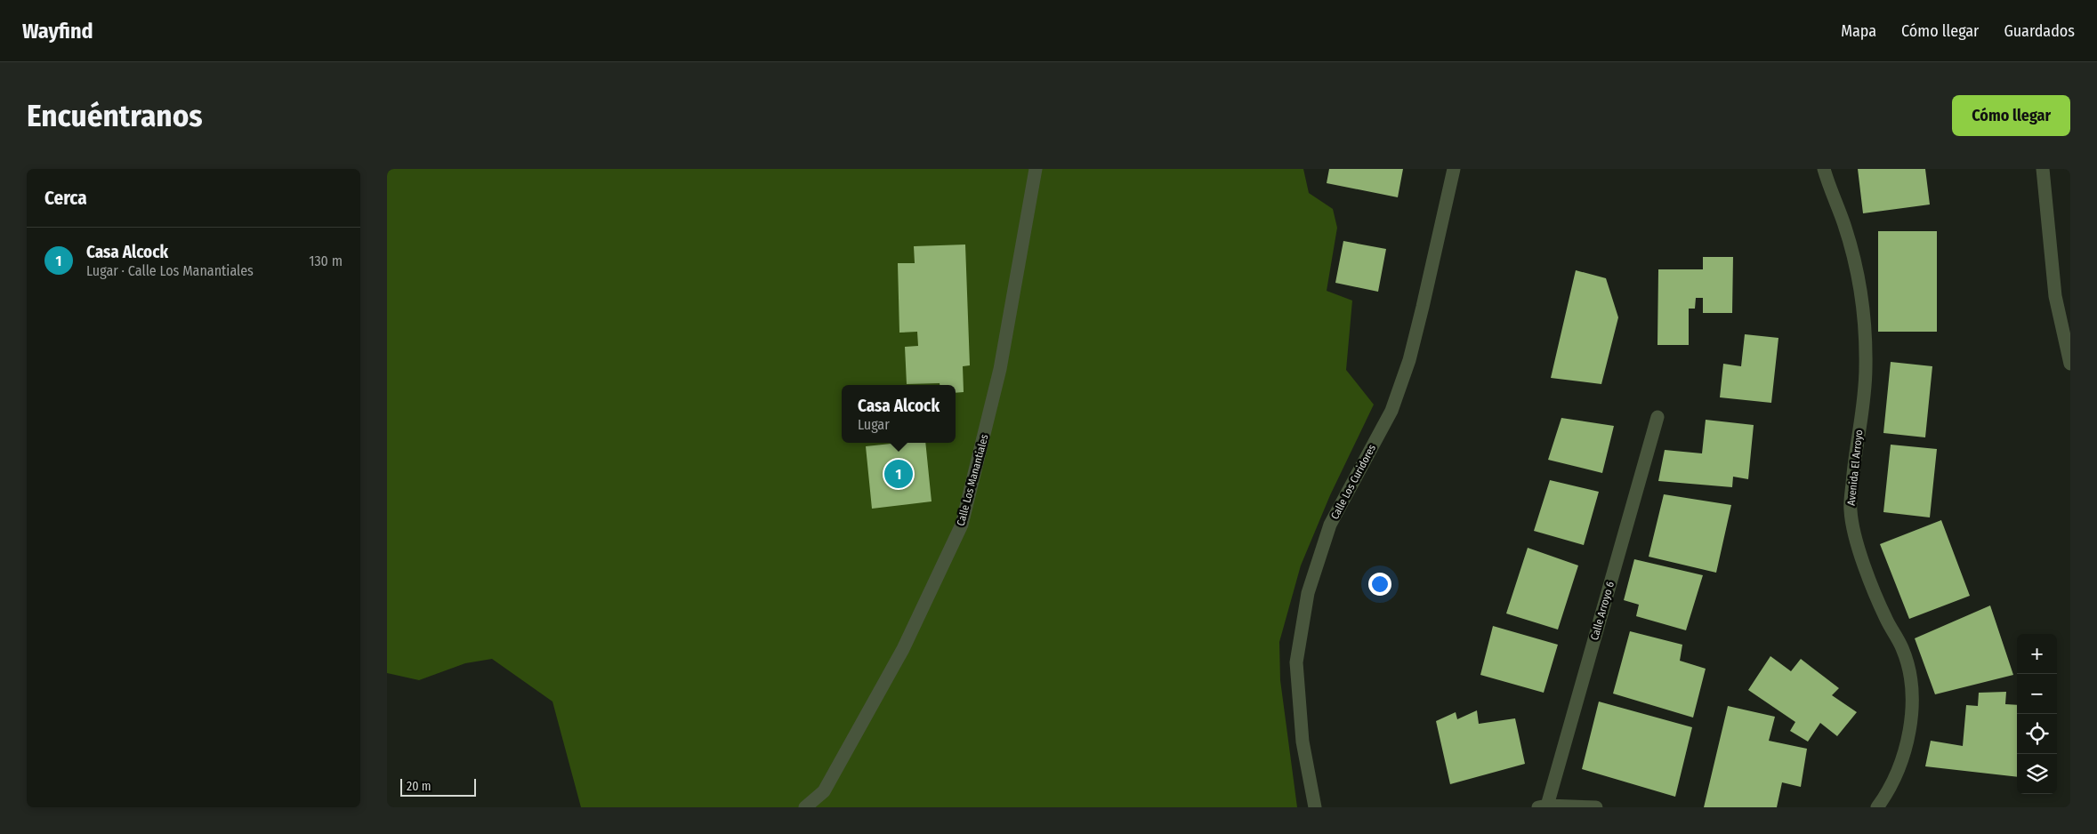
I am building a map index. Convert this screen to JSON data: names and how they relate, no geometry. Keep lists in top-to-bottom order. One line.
{"streets":{"street":["Avenida El Arroyo","Calle Los Manantiales","Calle Los Curidores","Calle Arroyo 6"]},"scale_bar":"20 m","page":{"header":"Wayfind","nav":["Mapa","Cómo llegar","Guardados"],"buttons":"Cómo llegar","title":"Encuéntranos","heading":"Cerca","list":[{"mark":"1","name":"Casa Alcock","note":"Lugar · Calle Los Manantiales","value":"130 m"}],"popup":["Casa Alcock","Lugar"],"pins":"1","map_buttons":["+","−"],"scale":"20 m"}}
